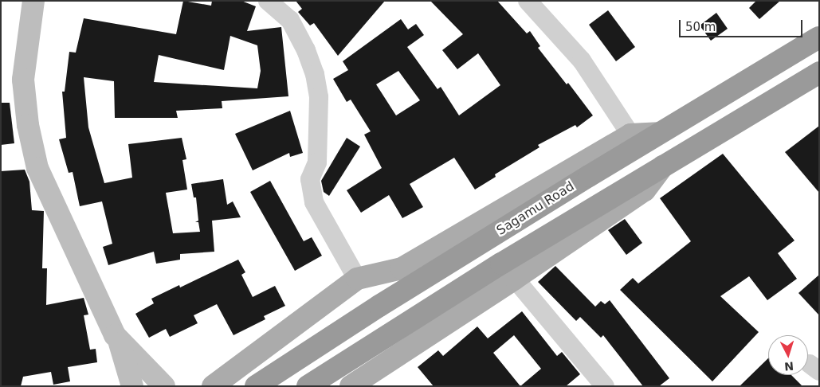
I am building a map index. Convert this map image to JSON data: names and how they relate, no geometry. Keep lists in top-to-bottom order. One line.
{"streets":{"highway":["Sagamu Road"]},"scale_bar":"50 m","north":"bottom"}
